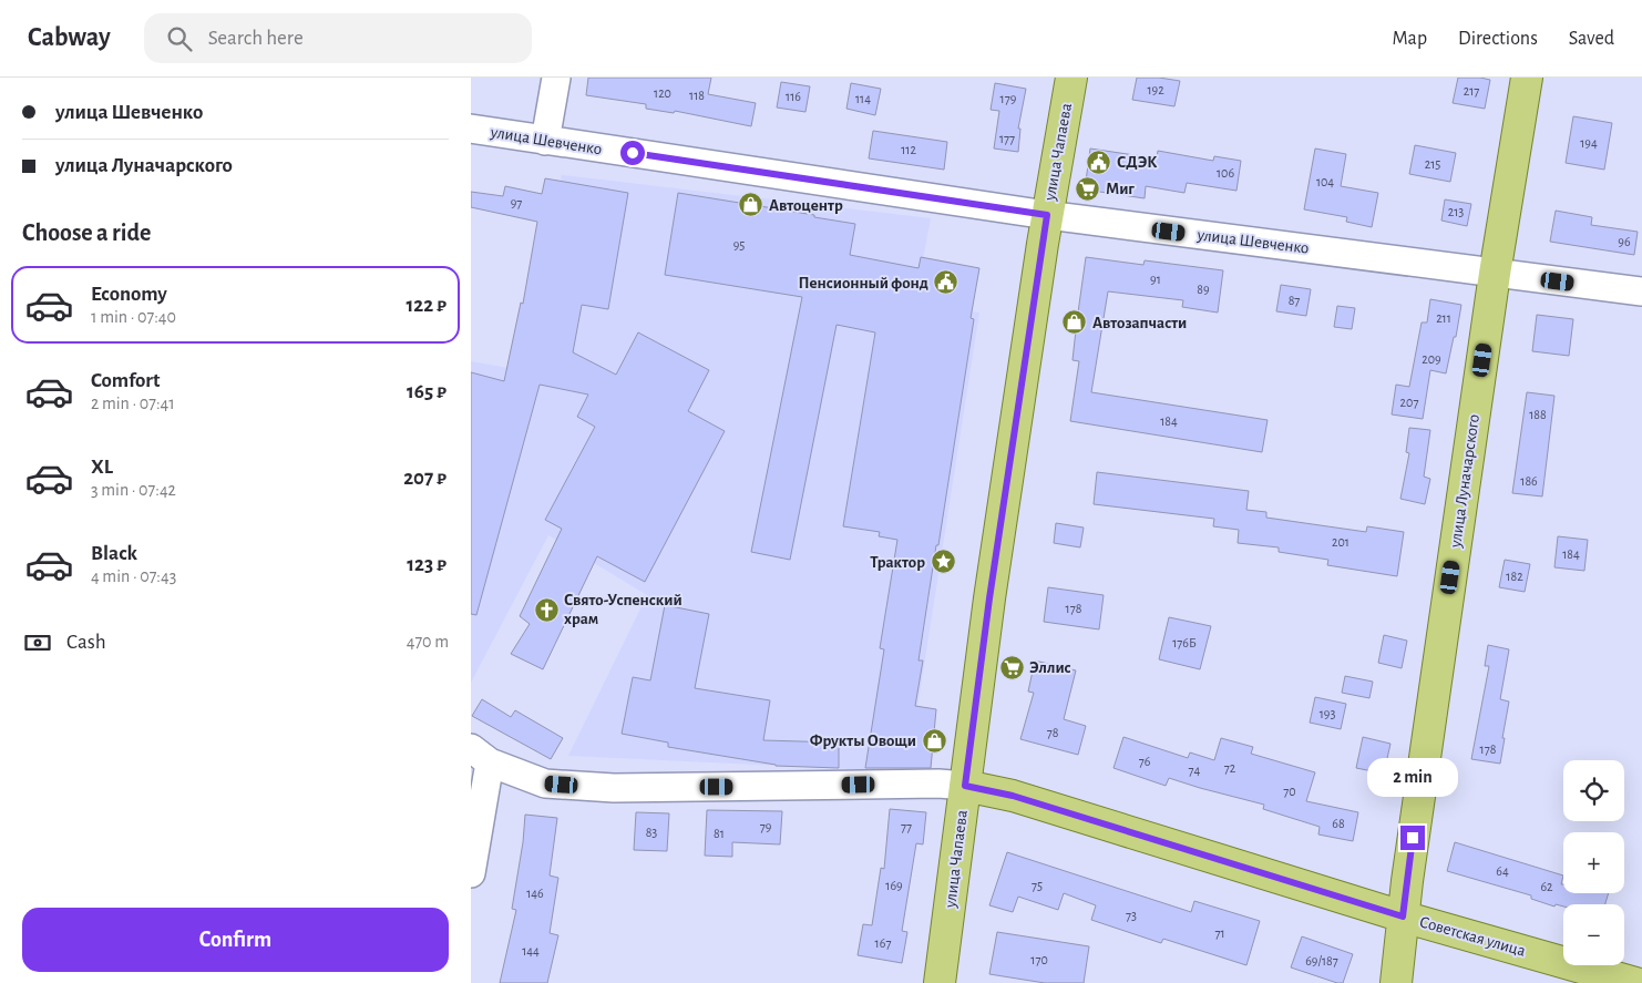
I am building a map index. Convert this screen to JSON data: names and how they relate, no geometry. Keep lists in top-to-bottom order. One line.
{"streets":{"main road":["улица Чапаева","улица Луначарского","Советская улица"],"street":["улица Шевченко"]},"crossings":[["улица Шевченко","улица Чапаева"],["улица Шевченко","улица Луначарского"],["улица Чапаева","Советская улица"],["улица Луначарского","Советская улица"]],"places":{"public building":["СДЭК","Пенсионный фонд"],"supermarket":["Миг","Эллис"],"shop":["Автоцентр","Автозапчасти","Фрукты Овощи"],"place":["Трактор"],"church":["Свято-Успенский храм"]},"house_numbers":["192","217","120","118","116","114","179","177","194","112","215","106","104","97","213","96","95","91","89","87","211","209","207","188","184","186","201","184","182","178","176Б","193","78","178","76","72","74","70","68","79","77","83","81","64","169","75","62","146","73","71","167","144","170","69/187"],"page":{"header":"Cabway","search":"Search here","nav":["Map","Directions","Saved"],"banner":["улица Шевченко","улица Луначарского"],"heading":"Choose a ride","list":[{"name":"Economy","note":"1 min · 07:40","value":"122 ₽"},{"name":"Comfort","note":"2 min · 07:41","value":"165 ₽"},{"name":"XL","note":"3 min · 07:42","value":"207 ₽"},{"name":"Black","note":"4 min · 07:43","value":"123 ₽"}],"pay":["Cash","470 m"],"bubble":"2 min","map_buttons":["+","−"],"buttons":"Confirm"}}
